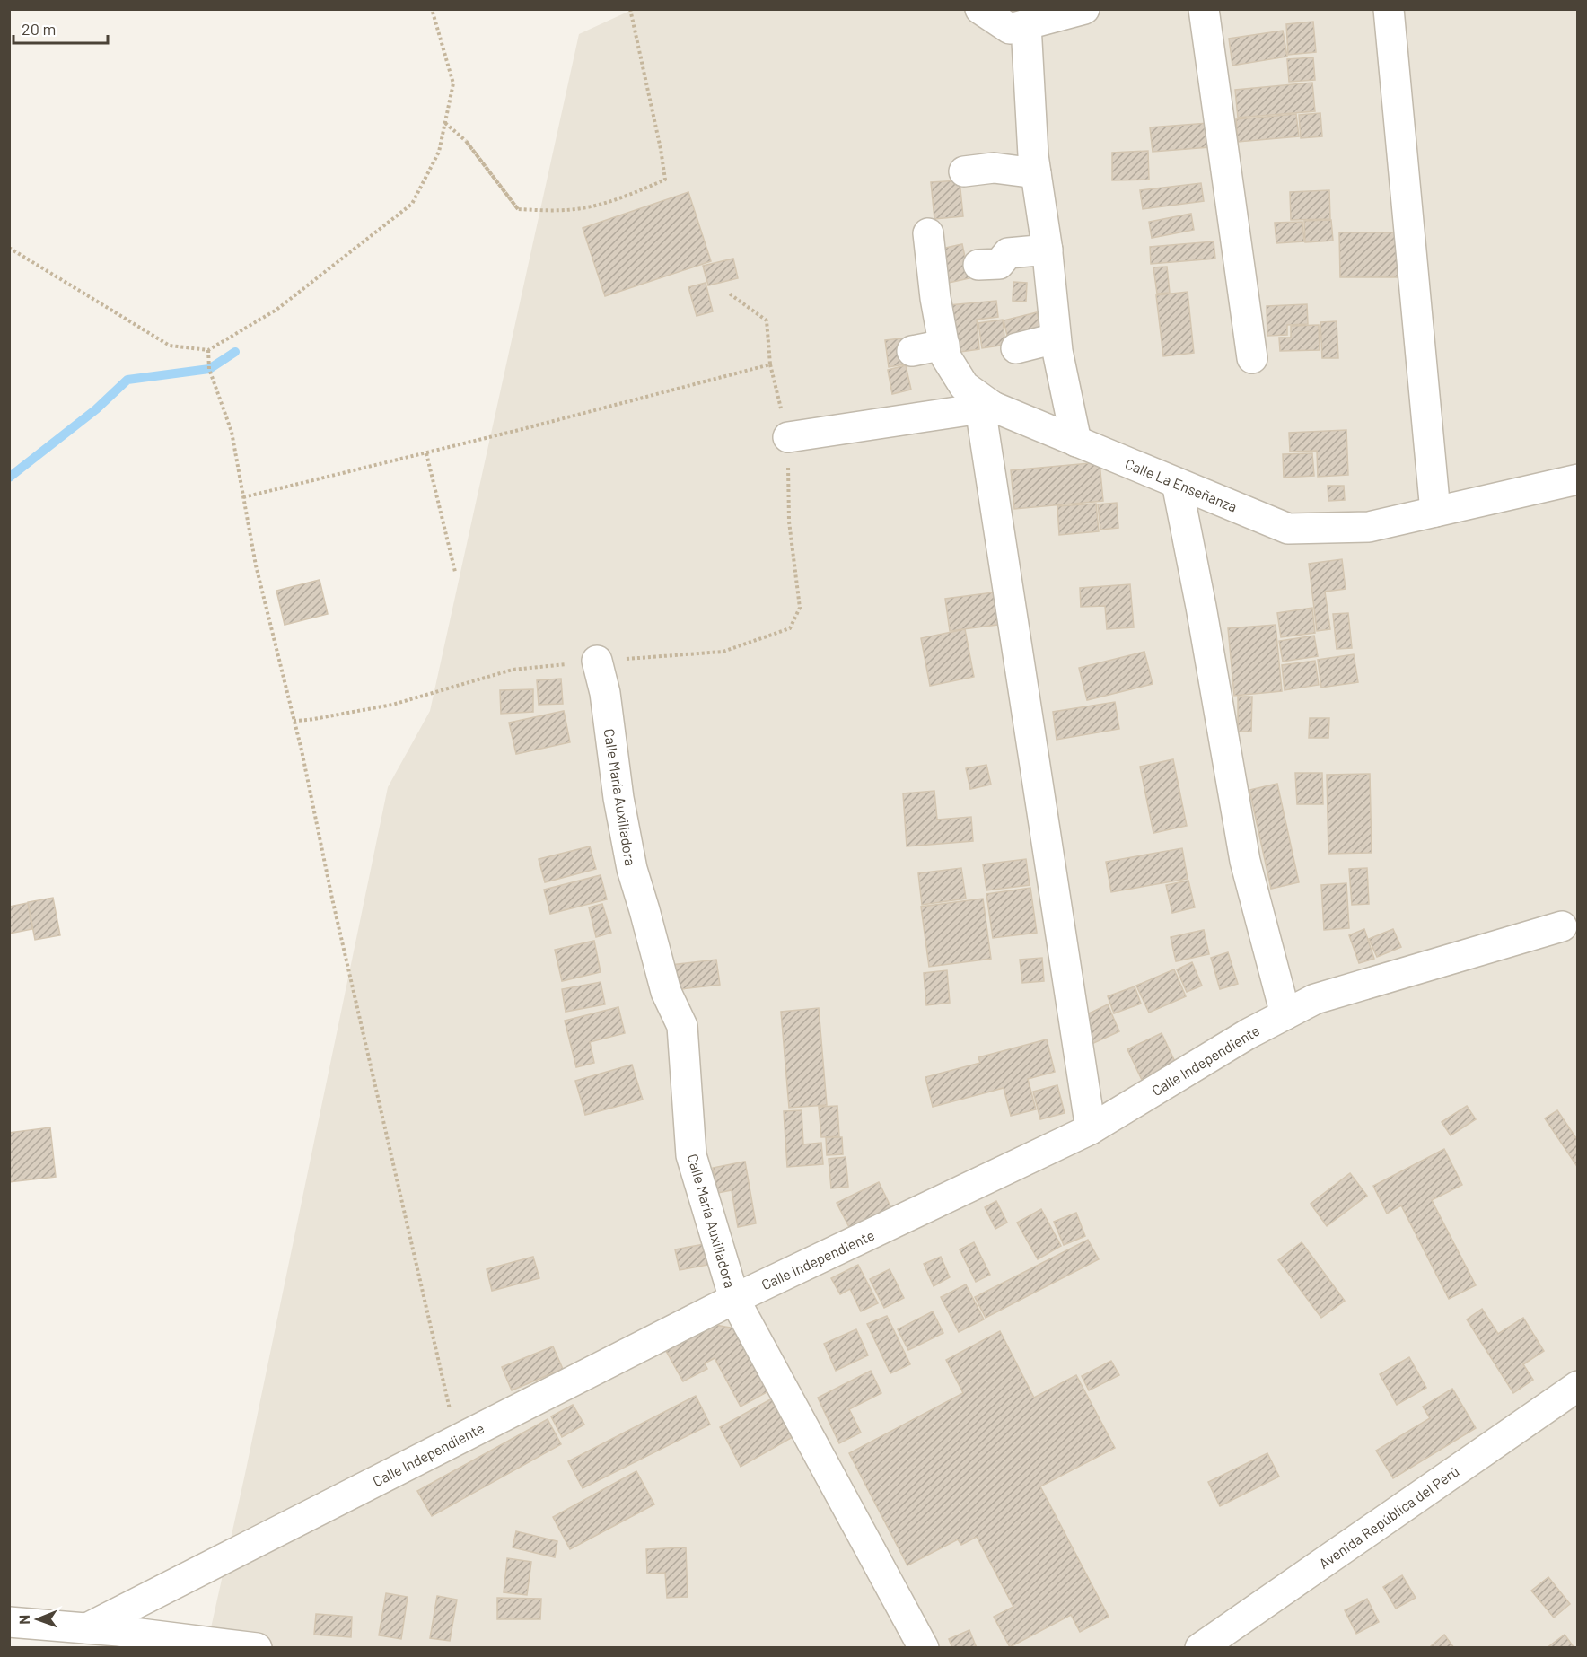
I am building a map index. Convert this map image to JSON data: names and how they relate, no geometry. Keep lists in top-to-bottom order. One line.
{"streets":{"street":["Calle La Enseñanza","Calle María Auxiliadora","Calle Independiente","Avenida República del Perú"]},"crossings":[["Calle María Auxiliadora","Calle Independiente"]],"scale_bar":"20 m","north":"left"}
